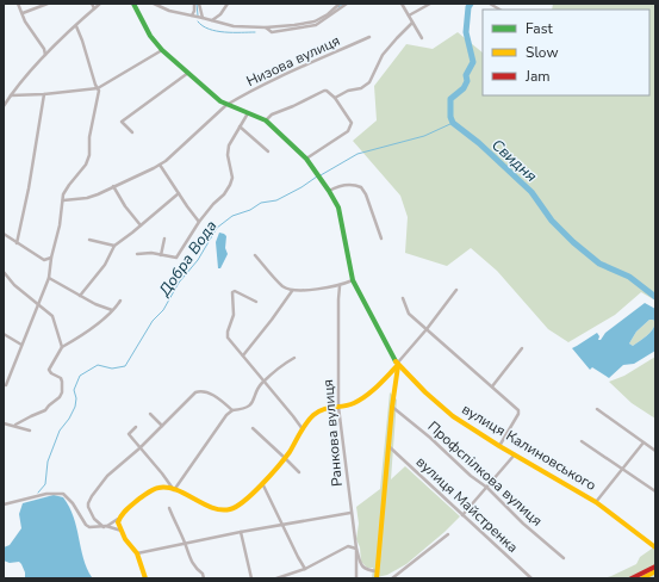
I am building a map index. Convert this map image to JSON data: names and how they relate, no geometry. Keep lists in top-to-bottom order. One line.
{"streets":{"main road":["вулиця Калиновського"],"street":["Низова вулиця","Ранкова вулиця","Профспілкова вулиця","вулиця Майстренка"]},"water":["Свидня","Добра Вода"],"legend":["Fast","Slow","Jam"]}
